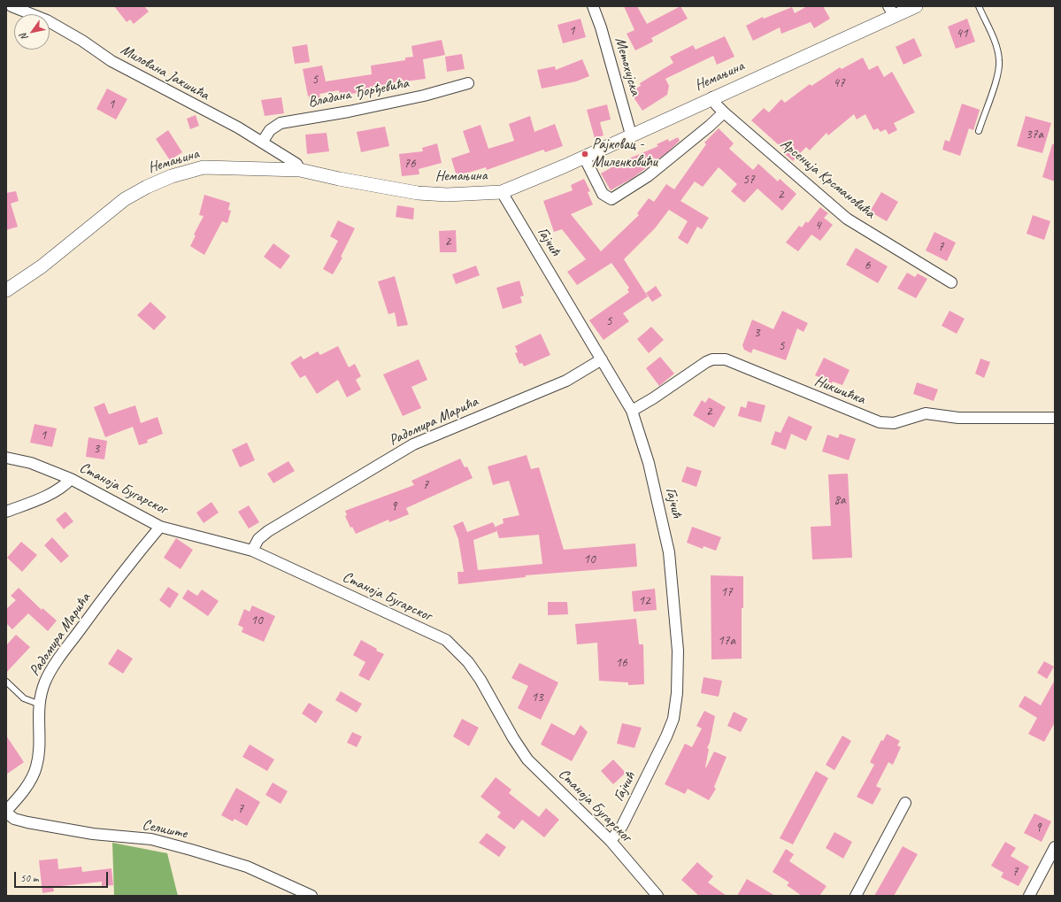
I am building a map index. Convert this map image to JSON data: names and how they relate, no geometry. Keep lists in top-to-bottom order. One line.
{"streets":{"street":["Метохијска","Милована Јакшића","Немањина","Владана Ђорђевића","Арсенија Крсмановића","Гајчић","Никшићка","Радомира Марића","Станоја Бугарског","Селиште"]},"crossings":[["Метохијска","Немањина"],["Милована Јакшића","Немањина"],["Милована Јакшића","Владана Ђорђевића"],["Немањина","Арсенија Крсмановића"],["Немањина","Гајчић"],["Гајчић","Никшићка"],["Гајчић","Радомира Марића"],["Гајчић","Станоја Бугарског"],["Радомира Марића","Станоја Бугарског"],["Радомира Марића","Селиште"]],"places":["Рајковац - Миленковићи"],"house_numbers":["1","41","5","47","1","37a","76","57","2","4","2","7","6","5","3","5","2","1","3","7","8a","9","10","17","12","10","17a","16","13","7","9","7"],"scale_bar":"50 m","north":"bottom left"}
